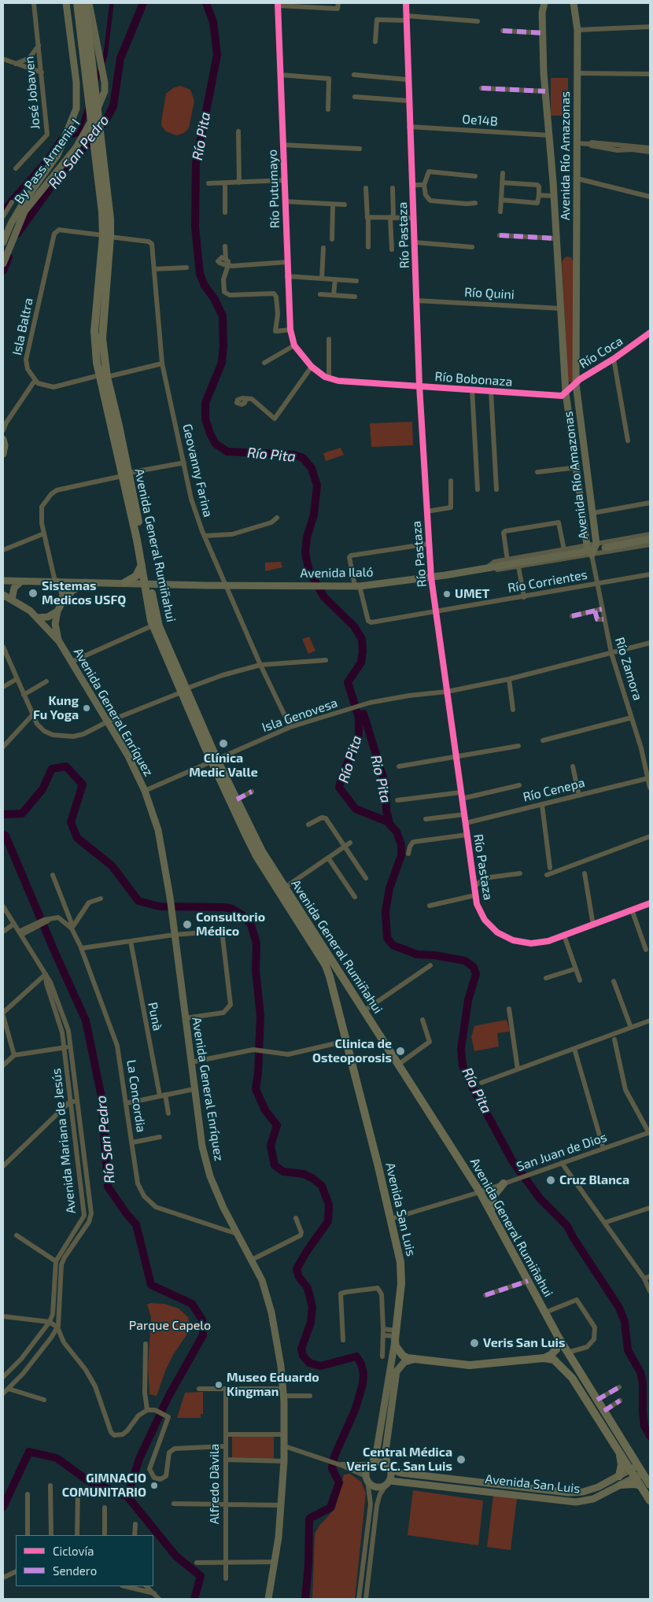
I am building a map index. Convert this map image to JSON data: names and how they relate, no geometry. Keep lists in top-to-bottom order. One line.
{"streets":{"highway":["Avenida General Rumiñahui","Avenida San Luis"],"main road":["Avenida Río Amazonas","By Pass Armenia I","Avenida Ilaló","Avenida General Enríquez"],"street":["José Jobaven","Oe14B","Río Putumayo","Río Pastaza","Río Quini","Isla Baltra","Río Coca","Río Bobonaza","Geovanny Farina","Río Corrientes","Río Zamora","Isla Genovesa","Río Cenepa","Punà","La Concordia","Avenida Mariana de Jesús","San Juan de Dios","Alfredo Dàvila"]},"crossings":[["Oe14B","Avenida Río Amazonas"],["Oe14B","Río Pastaza"],["Avenida Río Amazonas","Río Quini"],["Avenida Río Amazonas","Río Coca"],["Avenida Río Amazonas","Río Bobonaza"],["Avenida Río Amazonas","Avenida Ilaló"],["Avenida Río Amazonas","Río Zamora"],["Río Putumayo","Río Bobonaza"],["Río Pastaza","Río Quini"],["Río Pastaza","Río Bobonaza"],["Río Pastaza","Avenida Ilaló"],["Río Pastaza","Río Corrientes"],["Río Pastaza","Isla Genovesa"],["Río Pastaza","Río Cenepa"],["Isla Baltra","Geovanny Farina"],["Río Coca","Río Bobonaza"],["Geovanny Farina","Avenida Ilaló"],["Geovanny Farina","Isla Genovesa"],["Avenida General Rumiñahui","Avenida Ilaló"],["Avenida General Rumiñahui","Isla Genovesa"],["Avenida General Rumiñahui","San Juan de Dios"],["Avenida General Rumiñahui","Avenida San Luis"],["Avenida Ilaló","Río Corrientes"],["Avenida Ilaló","Avenida General Enríquez"],["Río Corrientes","Río Zamora"],["Río Zamora","Isla Genovesa"],["Río Zamora","Río Cenepa"],["Avenida General Enríquez","Isla Genovesa"],["Avenida General Enríquez","La Concordia"],["San Juan de Dios","Avenida San Luis"]],"water":["Río Pita","Río San Pedro","Rio Pita"],"parks":["Parque Capelo"],"places":["Sistemas Medicos USFQ","UMET","Kung Fu Yoga","Clínica Medic Valle","Consultorio Médico","Clinica de Osteoporosis","Cruz Blanca","Veris San Luis","Museo Eduardo Kingman","Central Médica Veris C.C. San Luis","GIMNACIO COMUNITARIO"],"legend":["Ciclovía","Sendero"]}
